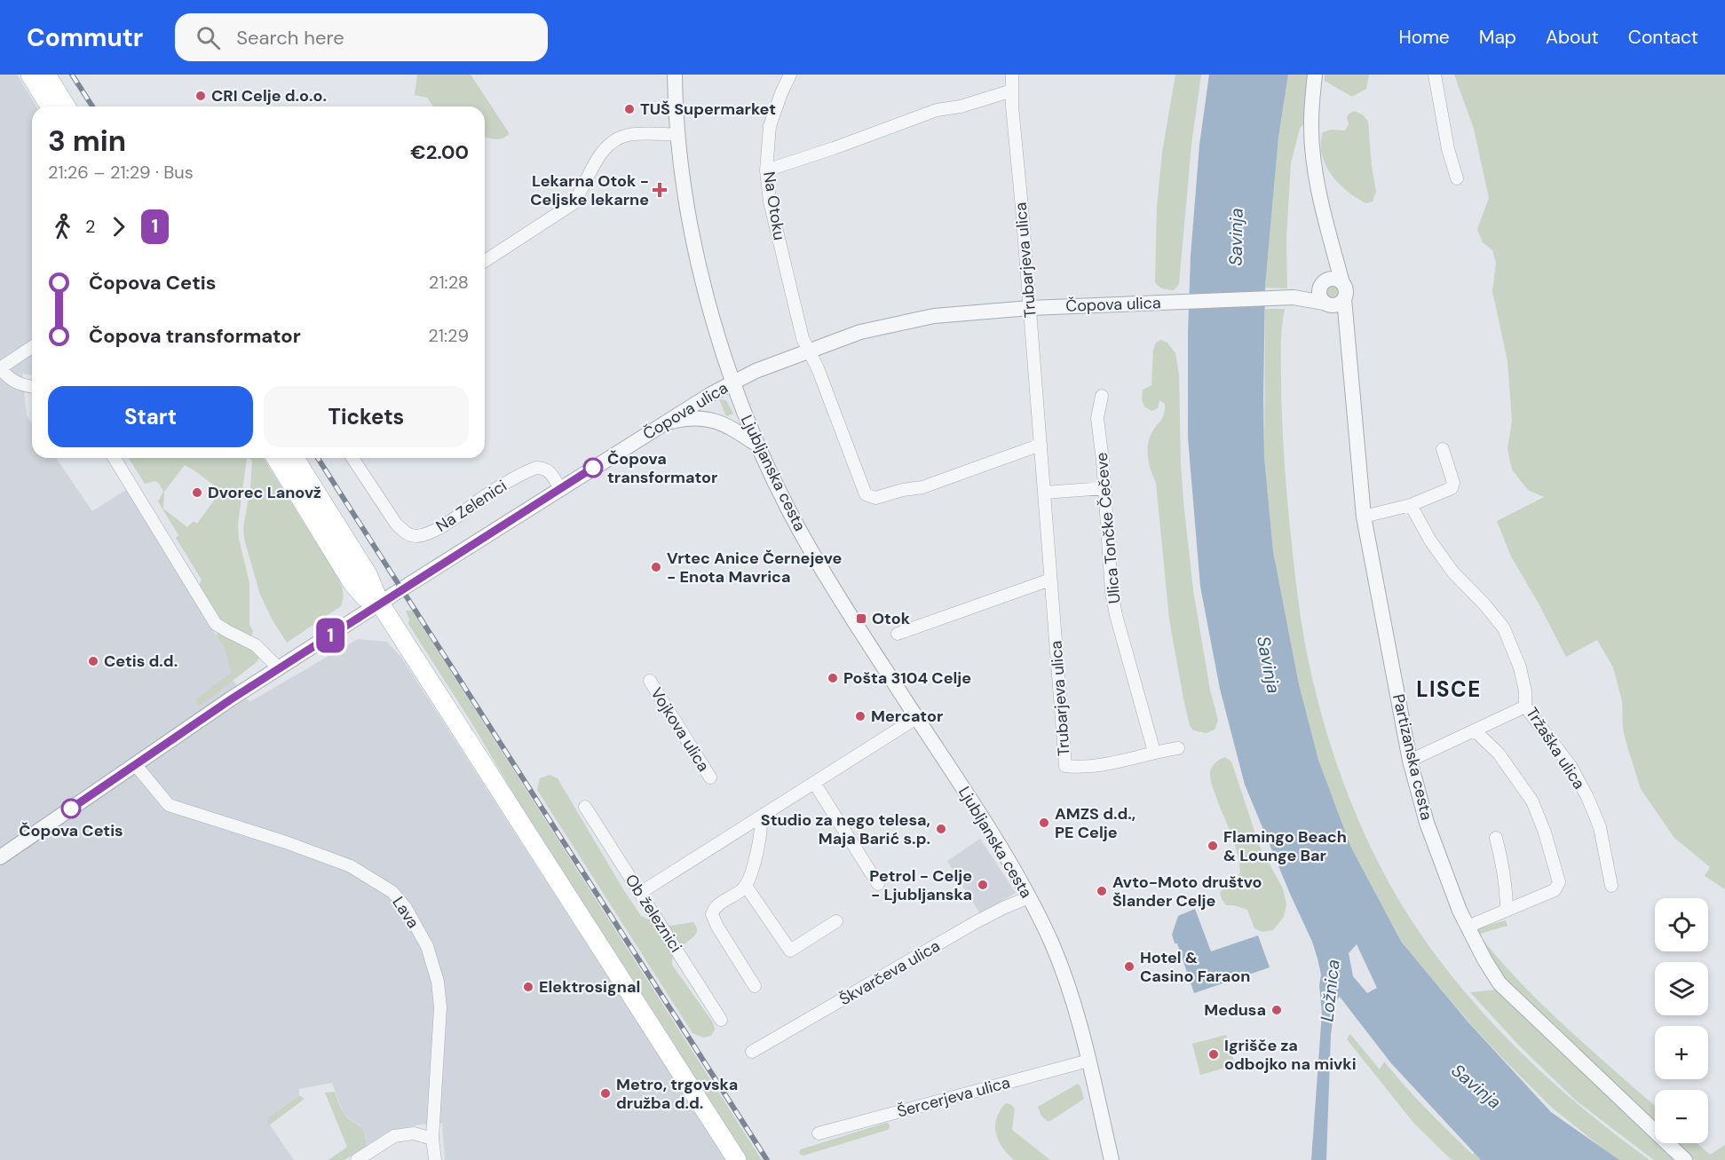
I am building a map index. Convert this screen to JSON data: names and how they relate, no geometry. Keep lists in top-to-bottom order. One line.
{"streets":{"street":["Na Otoku","Trubarjeva ulica","Čopova ulica","Ljubljanska cesta","Na Zelenici","Ulica Tončke Čečeve","Vojkova ulica","Tržaška ulica","Partizanska cesta","Lava","Ob železnici","Škvarčeva ulica","Šercerjeva ulica"]},"crossings":[["Na Otoku","Čopova ulica"],["Trubarjeva ulica","Čopova ulica"],["Trubarjeva ulica","Ulica Tončke Čečeve"],["Čopova ulica","Ljubljanska cesta"],["Čopova ulica","Na Zelenici"],["Čopova ulica","Partizanska cesta"],["Čopova ulica","Lava"],["Ljubljanska cesta","Škvarčeva ulica"],["Ljubljanska cesta","Šercerjeva ulica"]],"districts":["LISCE"],"water":["Savinja","Ložnica"],"places":{"other":["CRI Celje d.o.o.","TUŠ Supermarket","Čopova transformator","Dvorec Lanovž","Vrtec Anice Černejeve - Enota Mavrica","Cetis d.d.","Pošta 3104 Celje","Mercator","Čopova Cetis","AMZS d.d., PE Celje","Studio za nego telesa, Maja Barić s.p.","Flamingo Beach & Lounge Bar","Petrol - Celje - Ljubljanska","Avto-Moto društvo Šlander Celje","Hotel & Casino Faraon","Elektrosignal","Medusa","Igrišče za odbojko na mivki","Metro, trgovska družba d.d."],"health":["Lekarna Otok - Celjske lekarne"],"transit":["Otok"]},"lines":["bus line 1"],"page":{"header":"Commutr","search":"Search here","nav":["Home","Map","About","Contact"],"on_map":"1","heading":["3 min","21:26 – 21:29 · Bus","€2.00"],"legs":["2","1"],"list":[{"name":"Čopova Cetis","value":"21:28"},{"name":"Čopova transformator","value":"21:29"}],"buttons":["Start","Tickets"],"map_buttons":["+","−"]}}
